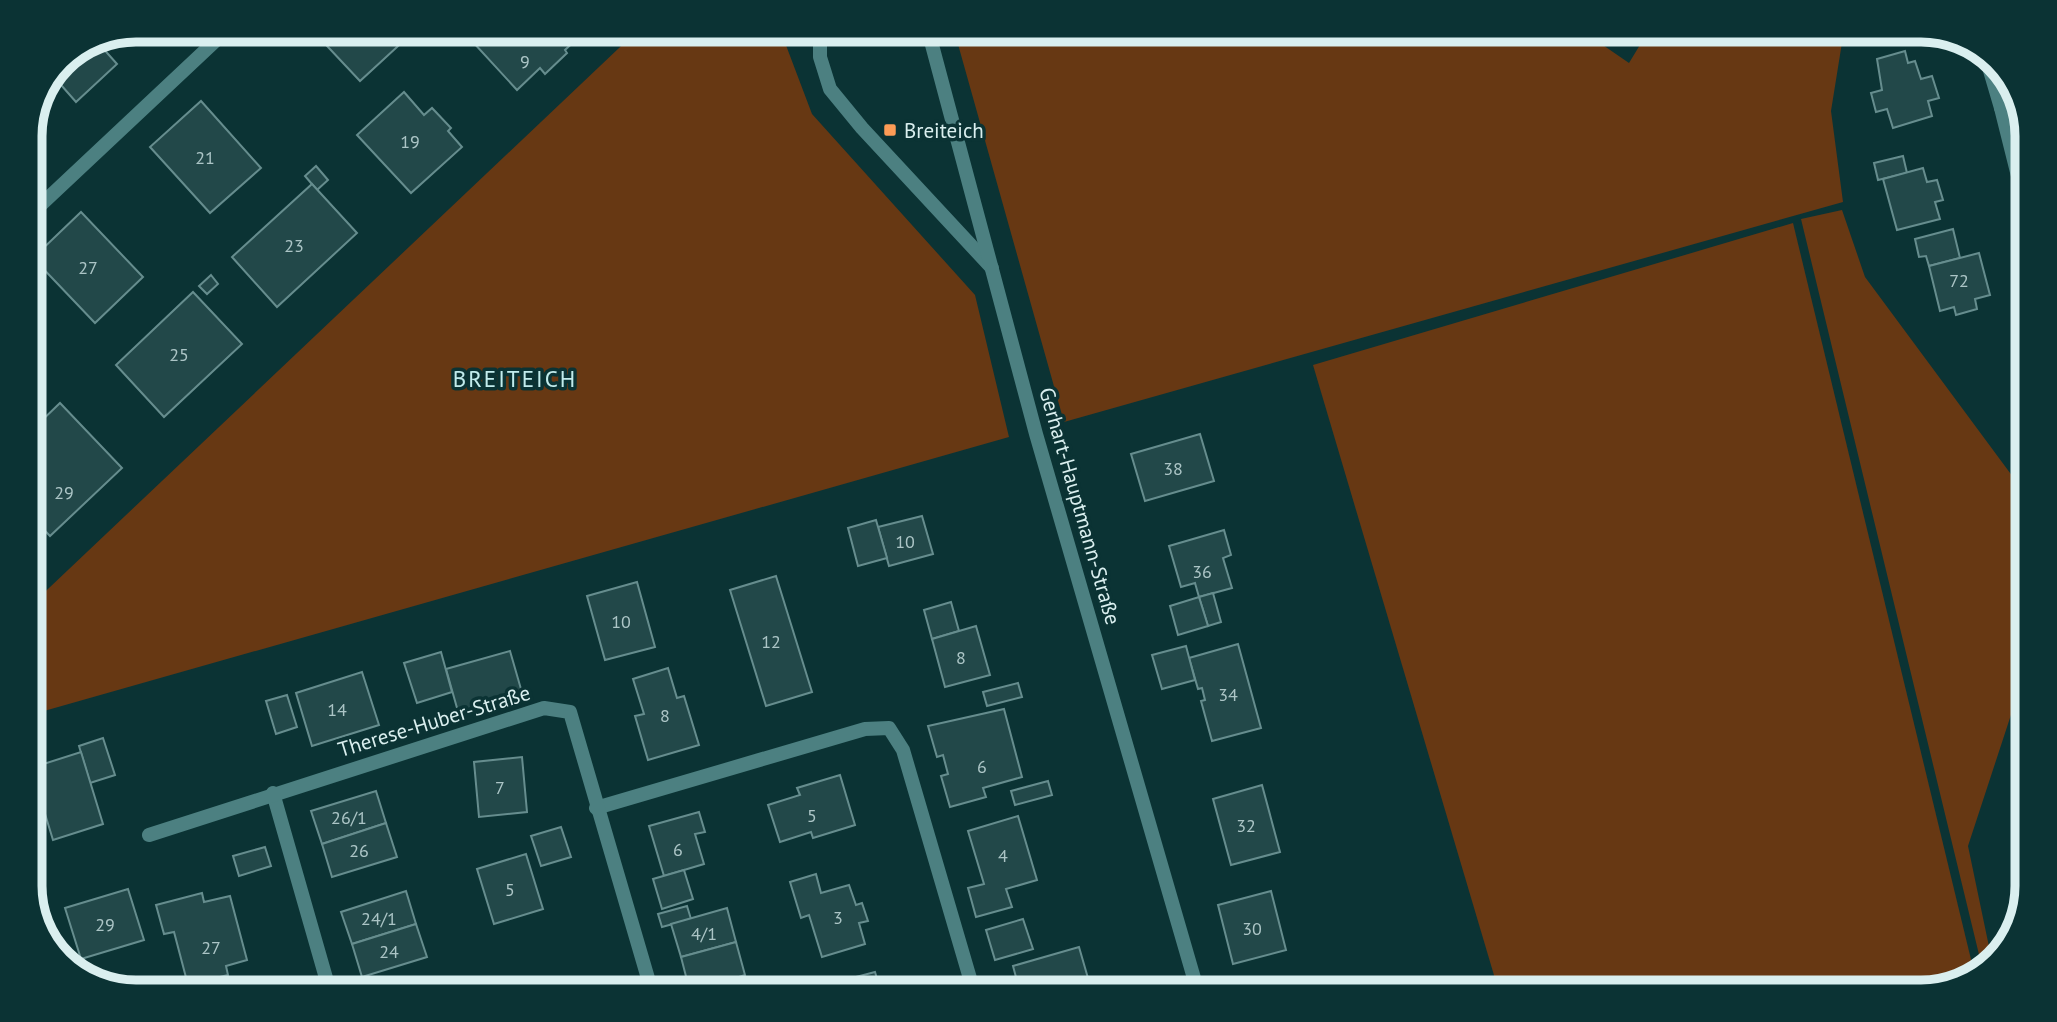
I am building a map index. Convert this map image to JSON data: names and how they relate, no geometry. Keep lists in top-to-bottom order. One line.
{"streets":{"street":["Gerhart-Hauptmann-Straße","Therese-Huber-Straße"]},"districts":["BREITEICH"],"places":{"transit":["Breiteich"]},"house_numbers":["9","19","21","23","27","72","25","38","29","10","36","10","12","8","34","14","8","6","7","5","26/1","32","6","26","4","5","3","24/1","29","30","4/1","27","24"]}
